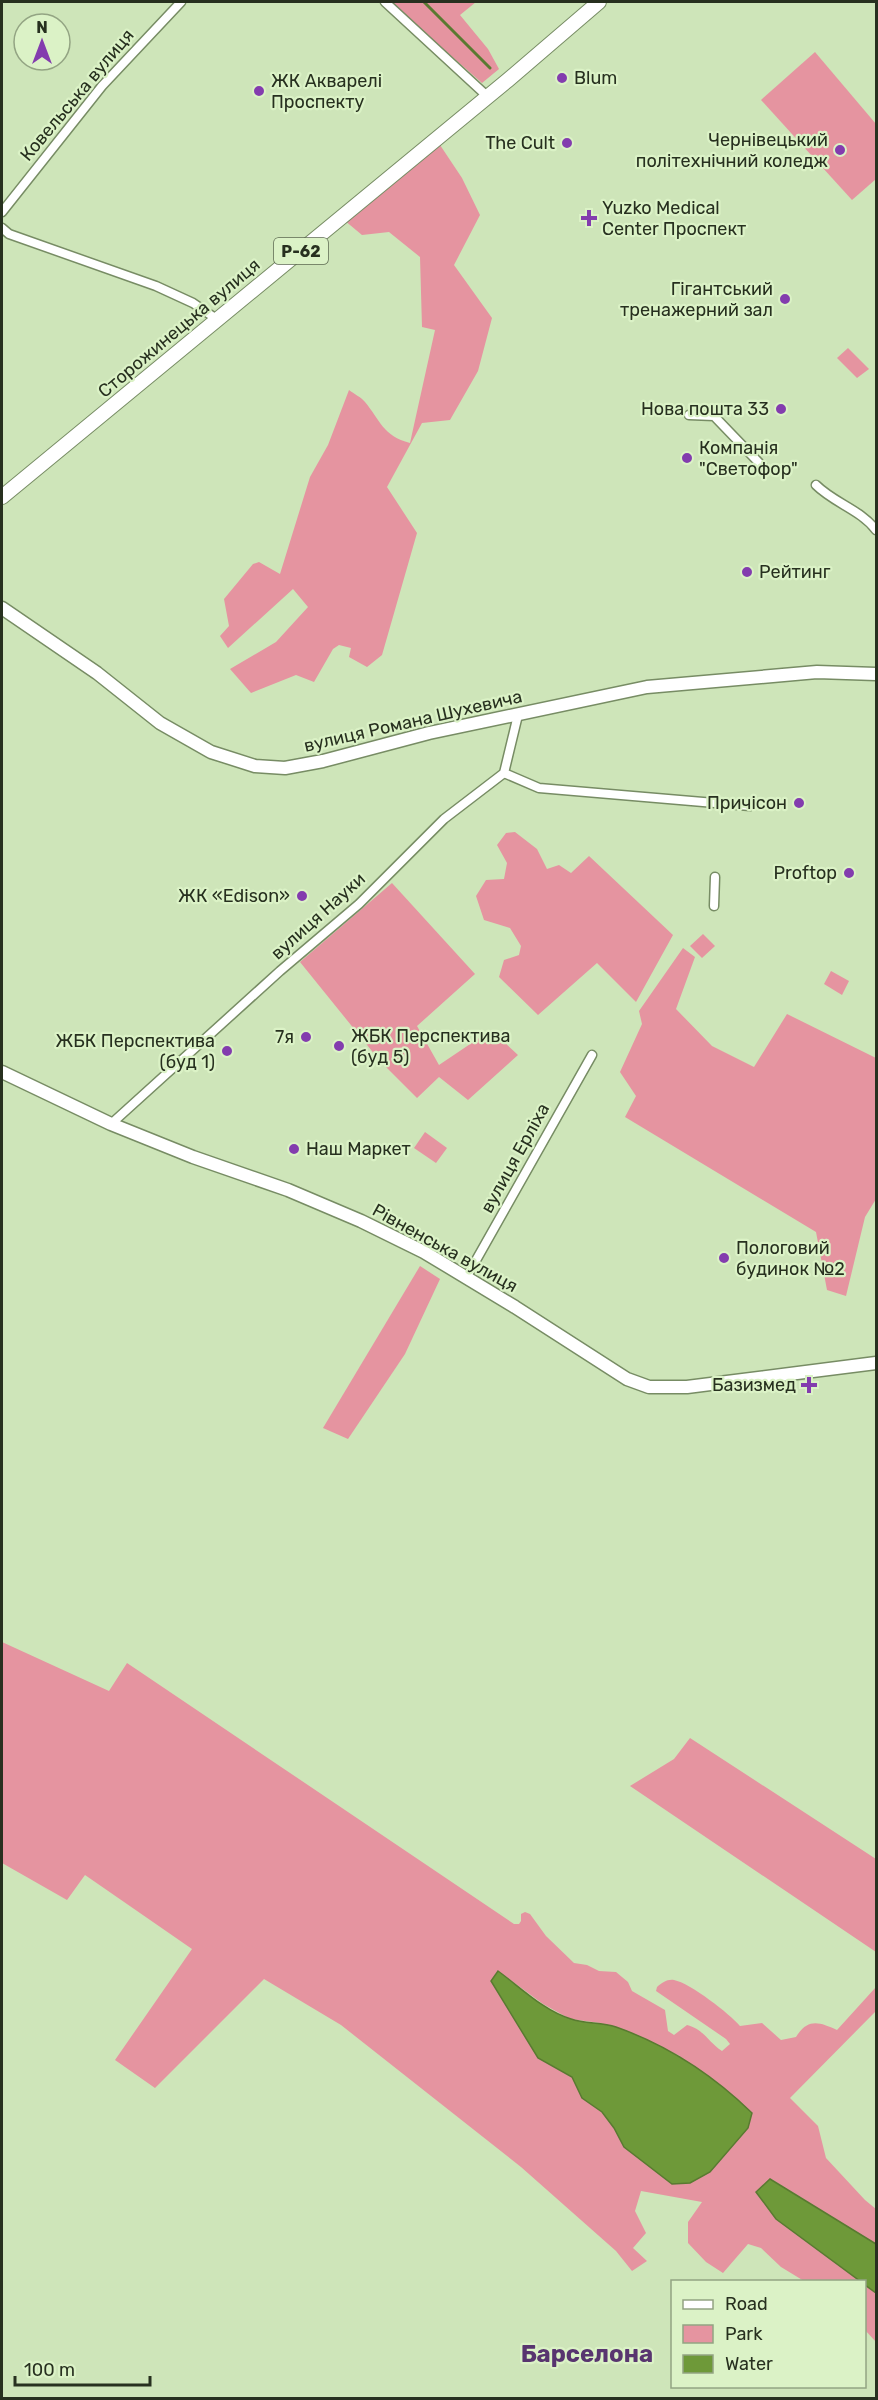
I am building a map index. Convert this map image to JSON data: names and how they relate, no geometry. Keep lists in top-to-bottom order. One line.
{"streets":{"main road":["Р-62","Сторожинецька вулиця"],"street":["Ковельська вулиця","вулиця Романа Шухевича","вулиця Науки","вулиця Ерліха","Рівненська вулиця"]},"crossings":[["вулиця Науки","Рівненська вулиця"],["вулиця Ерліха","Рівненська вулиця"]],"districts":["Барселона"],"places":{"other":["Blum","ЖК Акварелі Проспекту","The Cult","Чернівецький політехнічний коледж","Гігантський тренажерний зал","Нова пошта 33","Компанія \"Светофор\"","Рейтинг","Причісон","Proftop","ЖК «Edison»","7я","ЖБК Перспектива (буд 5)","ЖБК Перспектива (буд 1)","Наш Маркет","Пологовий будинок №2"],"health":["Yuzko Medical Center Проспект","Базизмед"]},"legend":["Road","Park","Water"],"scale_bar":"100 m","north":"top"}
